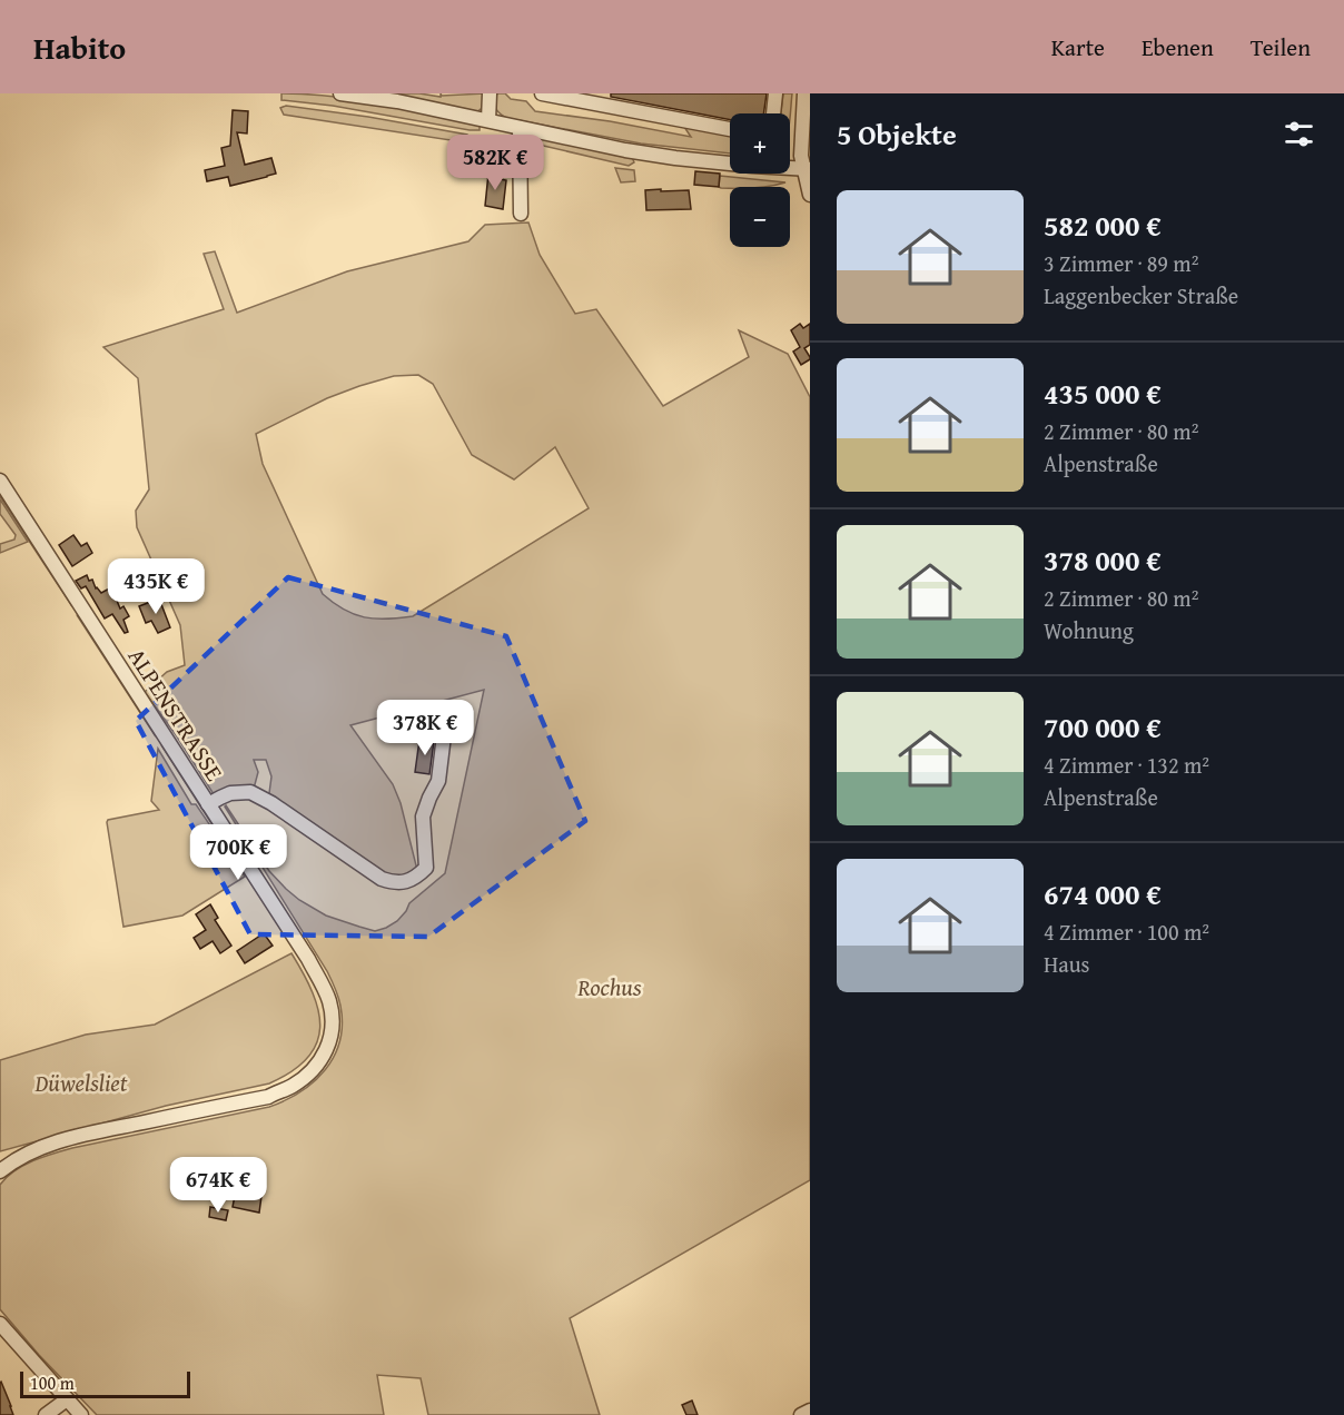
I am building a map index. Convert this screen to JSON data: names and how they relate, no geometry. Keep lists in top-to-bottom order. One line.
{"streets":{"street":["ALPENSTRASSE"]},"parks":["Rochus","Düwelsliet"],"scale_bar":"100 m","page":{"header":"Habito","nav":["Karte","Ebenen","Teilen"],"heading":"5 Objekte","map_buttons":["+","−"],"price":["582K €","435K €","378K €","700K €","674K €"],"list":[{"name":"582 000 €","note":"3 Zimmer · 89 m² · Laggenbecker Straße"},{"name":"435 000 €","note":"2 Zimmer · 80 m² · Alpenstraße"},{"name":"378 000 €","note":"2 Zimmer · 80 m² · Wohnung"},{"name":"700 000 €","note":"4 Zimmer · 132 m² · Alpenstraße"},{"name":"674 000 €","note":"4 Zimmer · 100 m² · Haus"}],"scale":"100 m"}}
